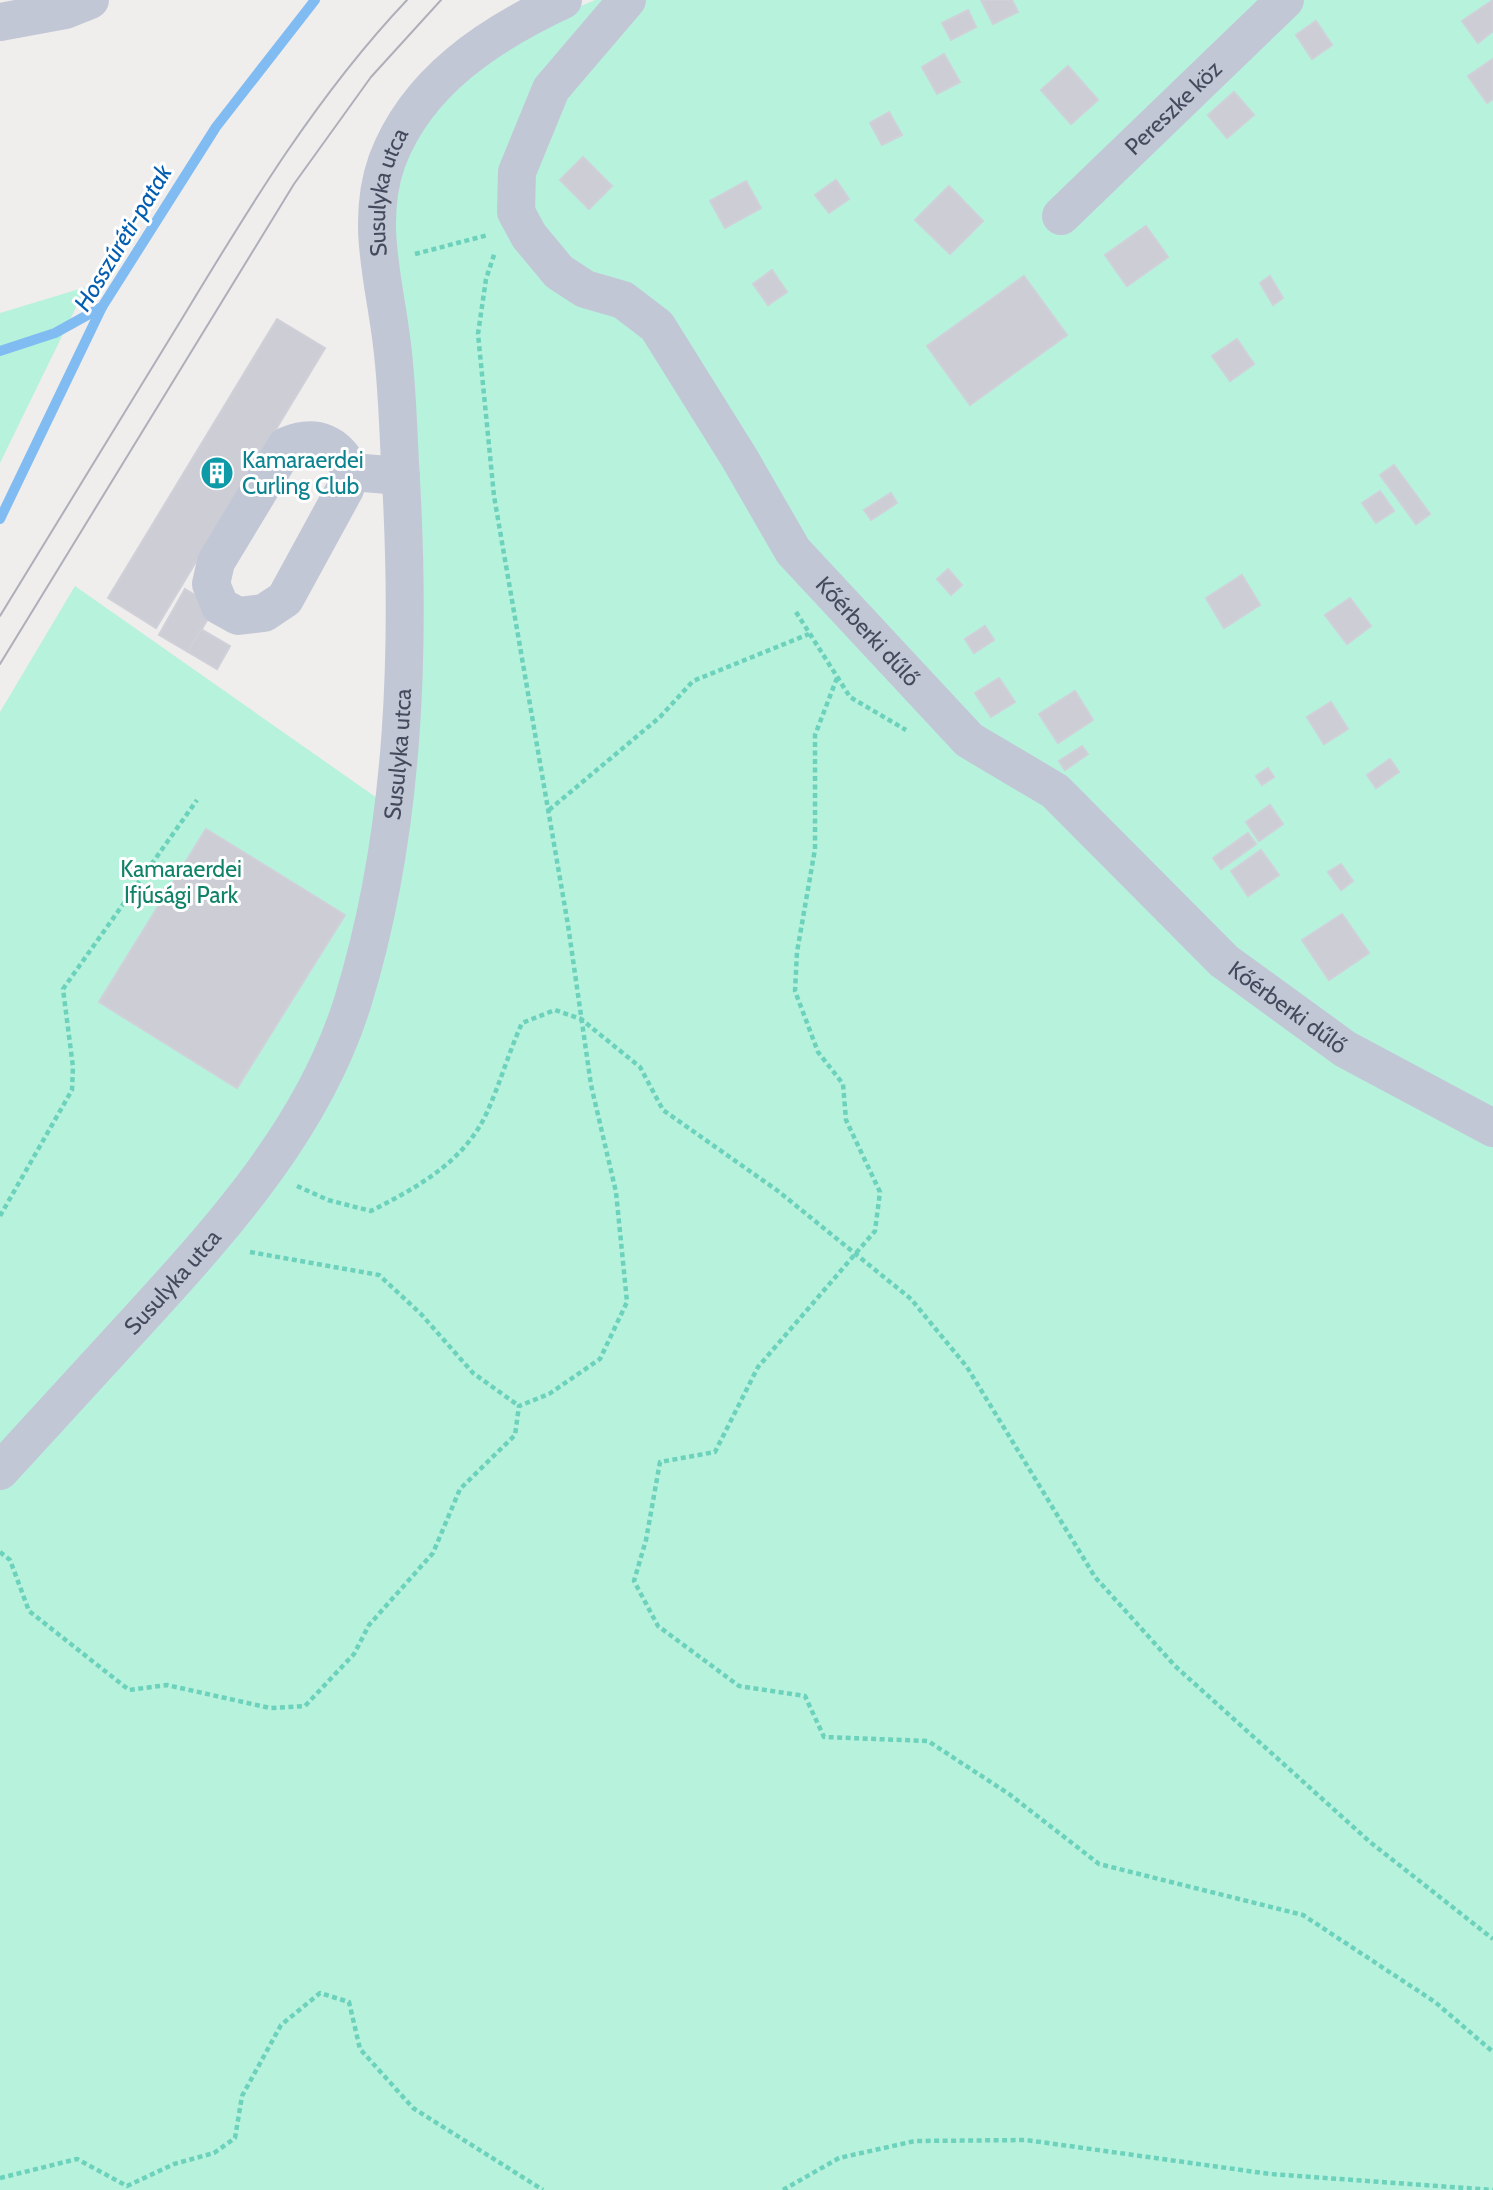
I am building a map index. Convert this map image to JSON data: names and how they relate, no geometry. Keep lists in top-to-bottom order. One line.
{"streets":{"street":["Pereszke köz","Susulyka utca","Kőérberki dűlő"]},"water":["Hosszúréti-patak"],"parks":["Kamaraerdei Ifjúsági Park"],"places":{"building":["Kamaraerdei Curling Club"]}}
